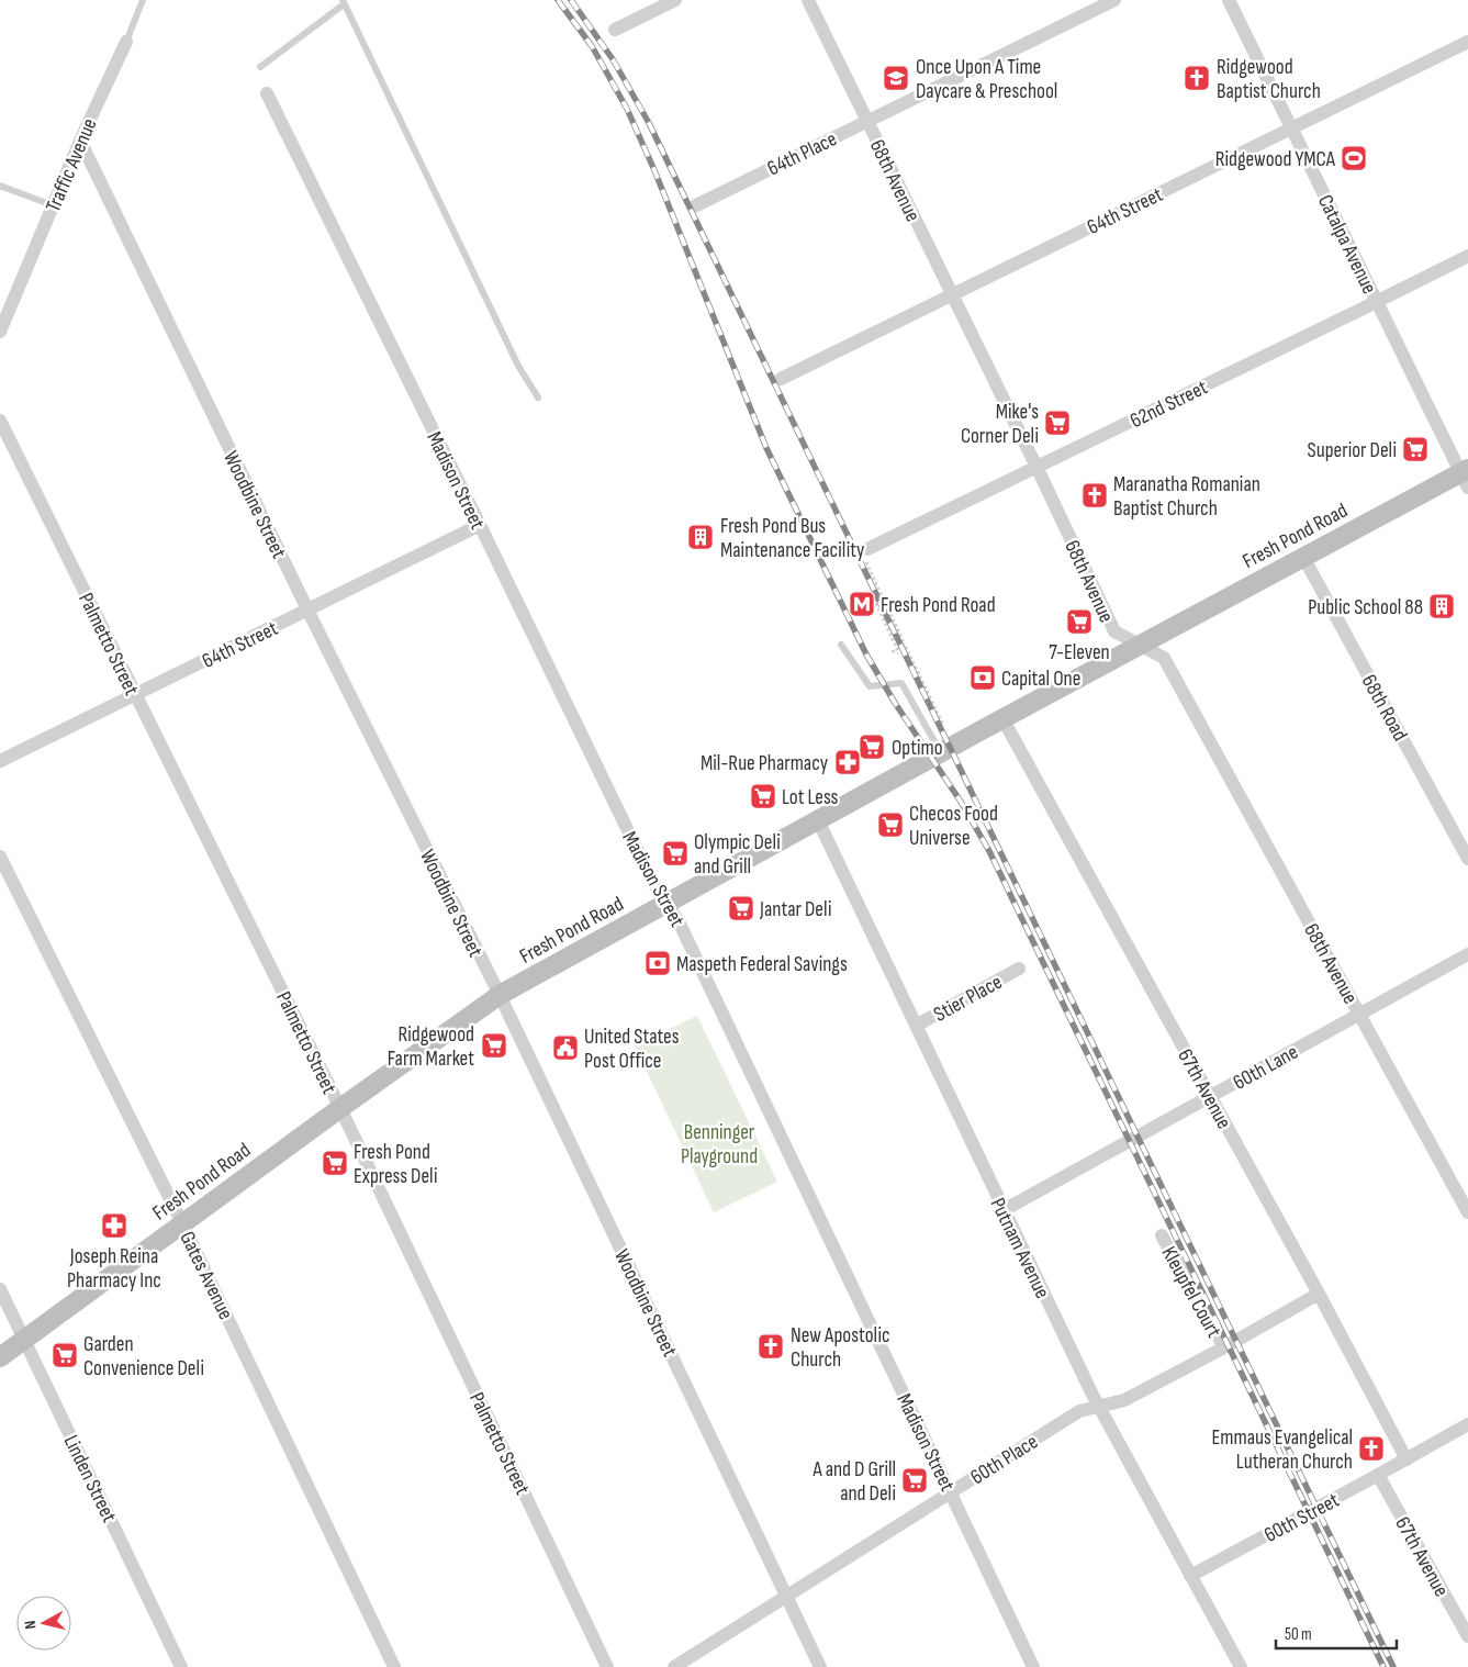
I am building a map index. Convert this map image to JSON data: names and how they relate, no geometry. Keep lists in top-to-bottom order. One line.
{"streets":{"main road":["Fresh Pond Road"],"street":["64th Place","Traffic Avenue","68th Avenue","64th Street","Catalpa Avenue","62nd Street","Madison Street","Woodbine Street","Palmetto Street","68th Road","Stier Place","60th Lane","67th Avenue","Putnam Avenue","Gates Avenue","Kleupfel Court","60th Place","Linden Street","60th Street"]},"crossings":[["64th Place","68th Avenue"],["Traffic Avenue","Woodbine Street"],["68th Avenue","64th Street"],["68th Avenue","62nd Street"],["68th Avenue","Fresh Pond Road"],["68th Avenue","60th Lane"],["64th Street","Catalpa Avenue"],["64th Street","Madison Street"],["64th Street","Woodbine Street"],["64th Street","Palmetto Street"],["Catalpa Avenue","62nd Street"],["Catalpa Avenue","Fresh Pond Road"],["Madison Street","Fresh Pond Road"],["Madison Street","60th Place"],["Woodbine Street","Fresh Pond Road"],["Woodbine Street","60th Place"],["Fresh Pond Road","Palmetto Street"],["Fresh Pond Road","68th Road"],["Fresh Pond Road","67th Avenue"],["Fresh Pond Road","Putnam Avenue"],["Fresh Pond Road","Gates Avenue"],["Fresh Pond Road","Linden Street"],["Stier Place","Putnam Avenue"],["60th Lane","67th Avenue"],["60th Lane","Putnam Avenue"],["67th Avenue","60th Place"],["67th Avenue","60th Street"],["Putnam Avenue","60th Place"],["Putnam Avenue","60th Street"],["Kleupfel Court","60th Place"]],"parks":["Benninger Playground"],"places":{"school or university":["Once Upon A Time Daycare & Preschool"],"church":["Ridgewood Baptist Church","Maranatha Romanian Baptist Church","New Apostolic Church","Emmaus Evangelical Lutheran Church"],"sports":["Ridgewood YMCA"],"supermarket":["Mike's Corner Deli","Superior Deli","7-Eleven","Optimo","Lot Less","Checos Food Universe","Olympic Deli and Grill","Jantar Deli","Ridgewood Farm Market","Fresh Pond Express Deli","Garden Convenience Deli","A and D Grill and Deli"],"building":["Fresh Pond Bus Maintenance Facility","Public School 88"],"metro station":["Fresh Pond Road"],"bank":["Capital One","Maspeth Federal Savings"],"pharmacy":["Mil-Rue Pharmacy","Joseph Reina Pharmacy Inc"],"public building":["United States Post Office"]},"scale_bar":"50 m","north":"left"}
